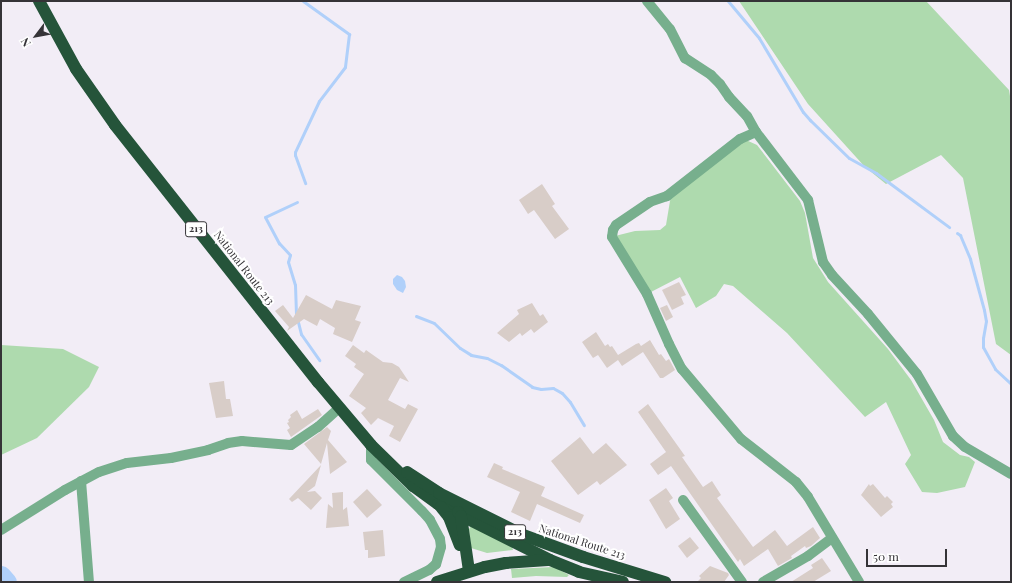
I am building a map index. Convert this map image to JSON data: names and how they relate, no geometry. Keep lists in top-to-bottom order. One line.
{"streets":{"highway":["213","National Route 213"]},"crossings":[["213","National Route 213"]],"scale_bar":"50 m","north":"bottom left"}
